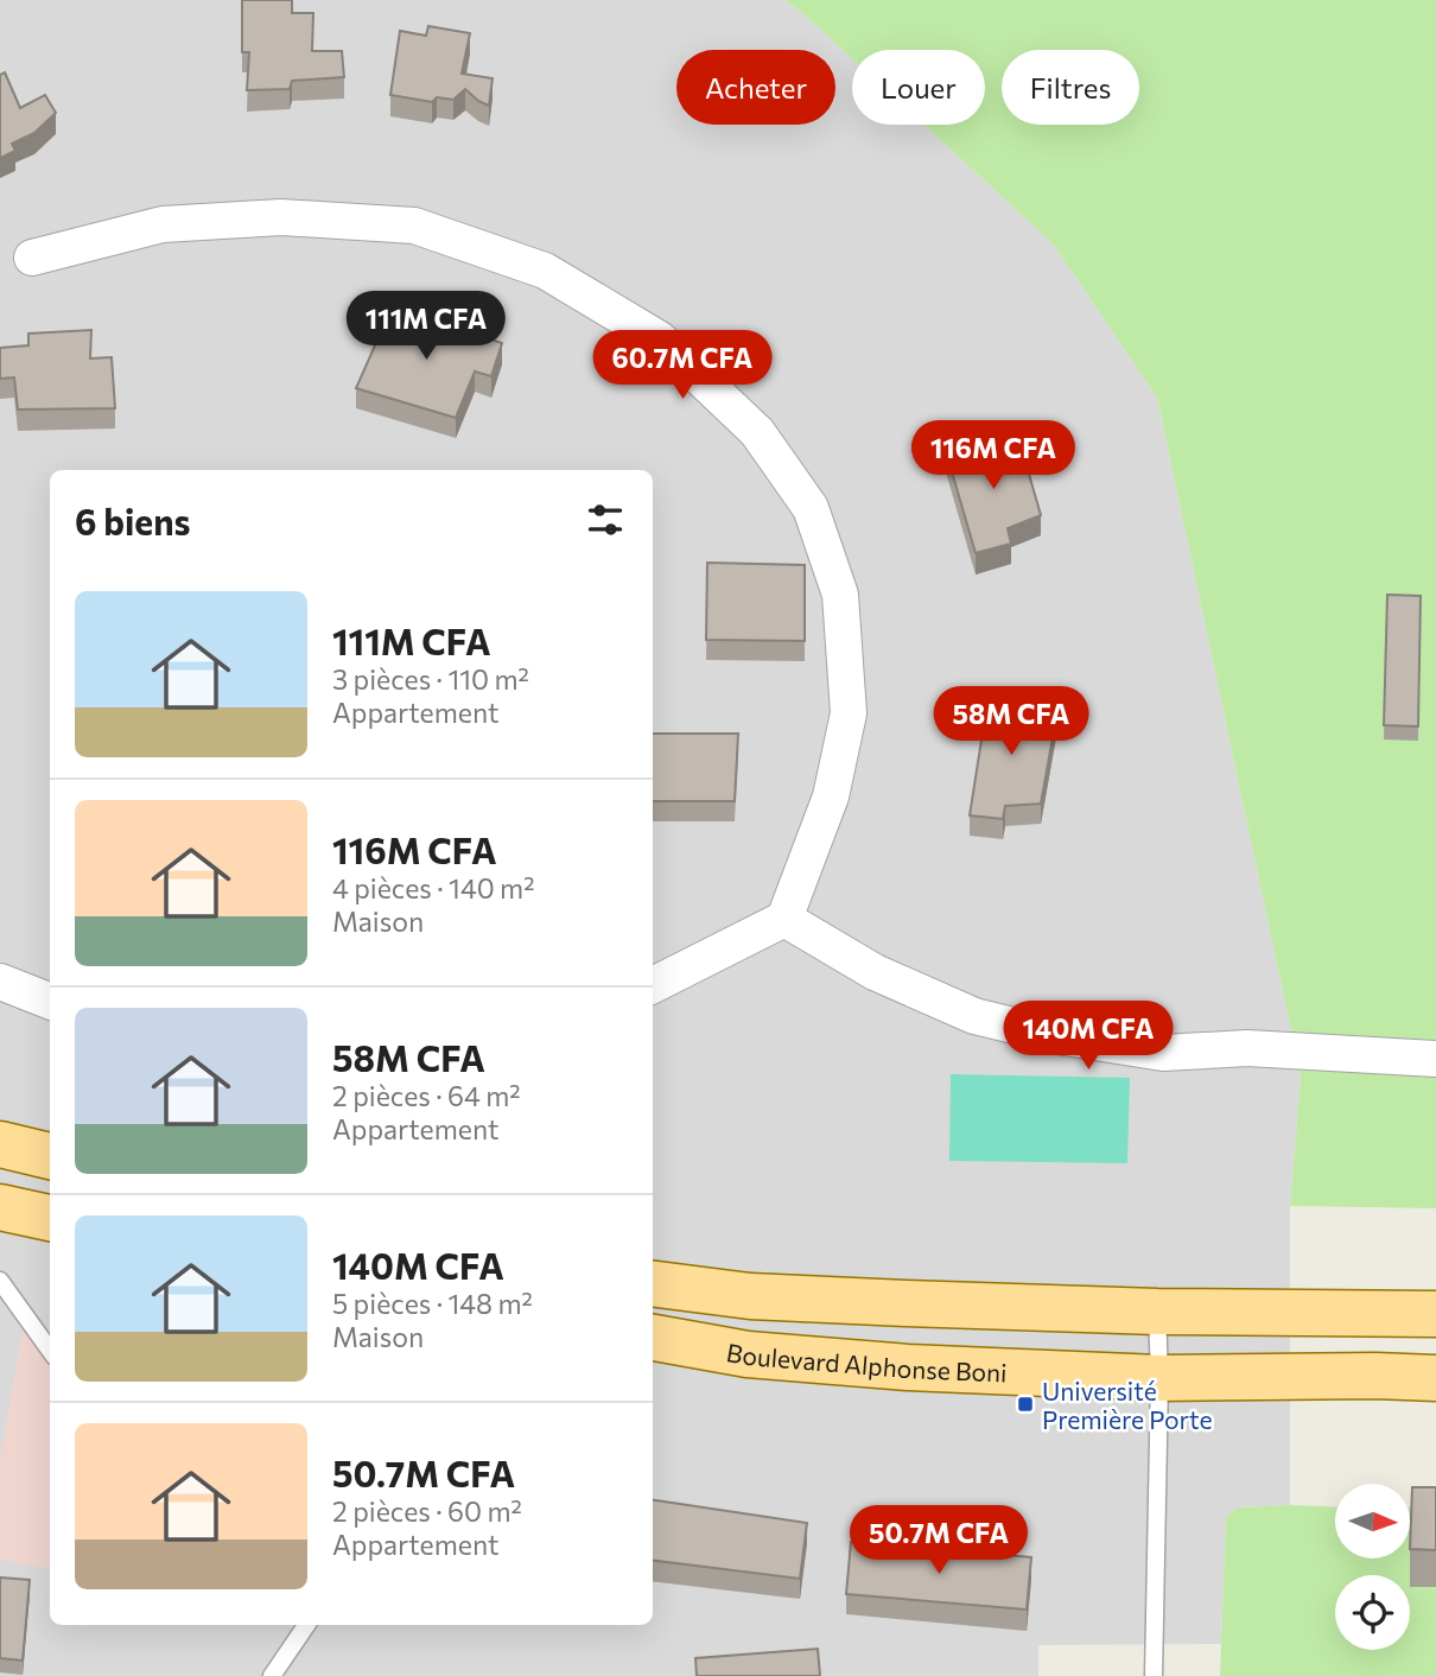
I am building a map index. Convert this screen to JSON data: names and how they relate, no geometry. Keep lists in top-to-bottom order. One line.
{"streets":{"main road":["Boulevard Alphonse Boni"]},"places":{"transit":["Université Première Porte"]},"north":"right","page":{"chip":["Acheter","Louer","Filtres"],"price":["111M CFA","60.7M CFA","116M CFA","58M CFA","140M CFA","50.7M CFA"],"heading":"6 biens","list":[{"name":"111M CFA","note":"3 pièces · 110 m² · Appartement"},{"name":"116M CFA","note":"4 pièces · 140 m² · Maison"},{"name":"58M CFA","note":"2 pièces · 64 m² · Appartement"},{"name":"140M CFA","note":"5 pièces · 148 m² · Maison"},{"name":"50.7M CFA","note":"2 pièces · 60 m² · Appartement"}]}}
